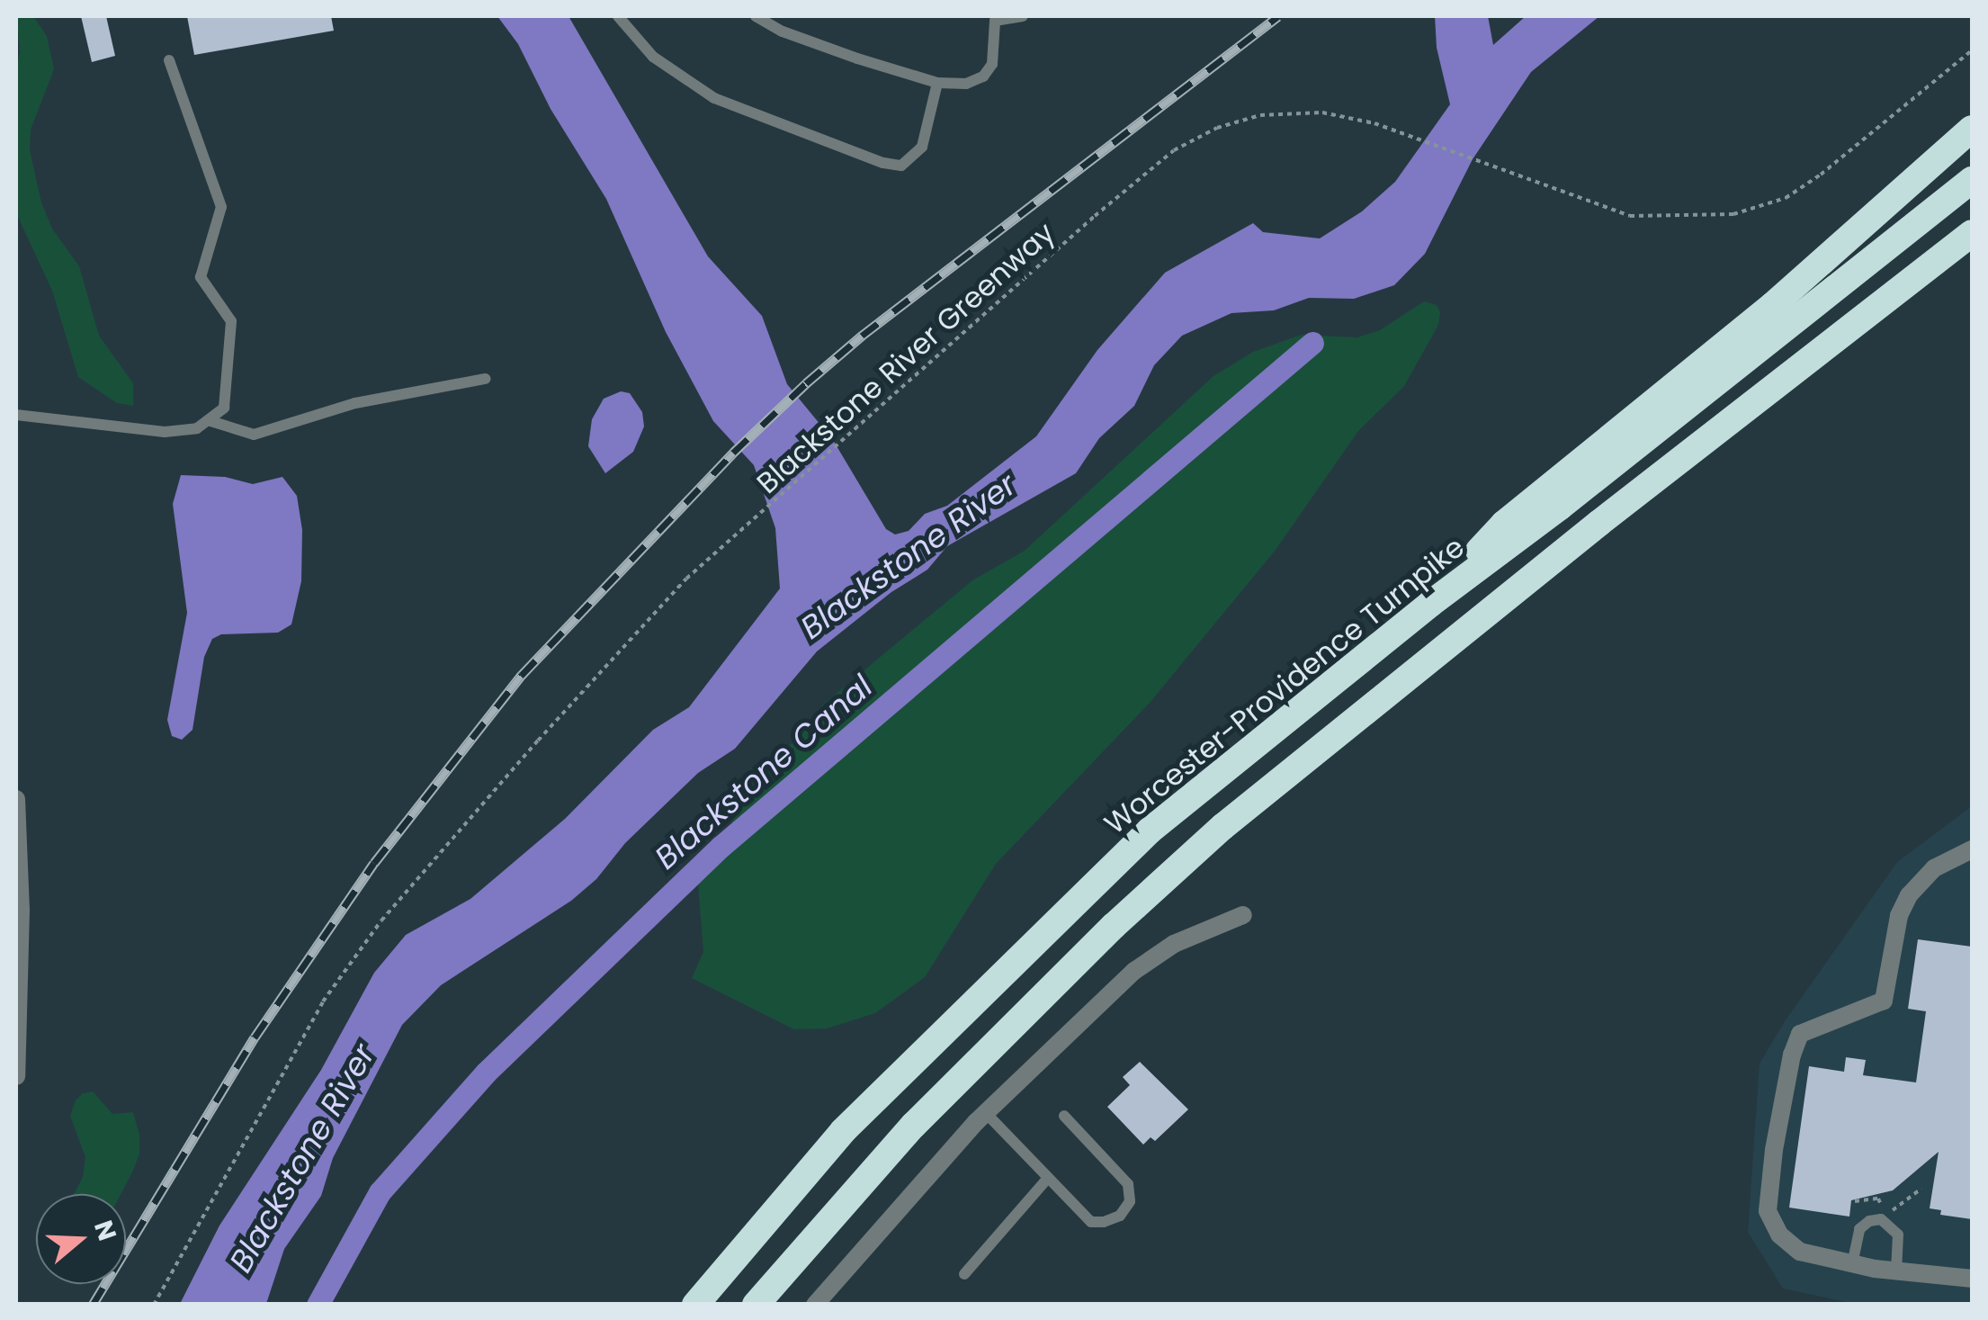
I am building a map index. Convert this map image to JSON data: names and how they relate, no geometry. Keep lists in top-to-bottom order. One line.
{"streets":{"highway":["Worcester-Providence Turnpike"],"path":["Blackstone River Greenway"]},"water":["Blackstone River","Blackstone Canal"],"north":"right"}
